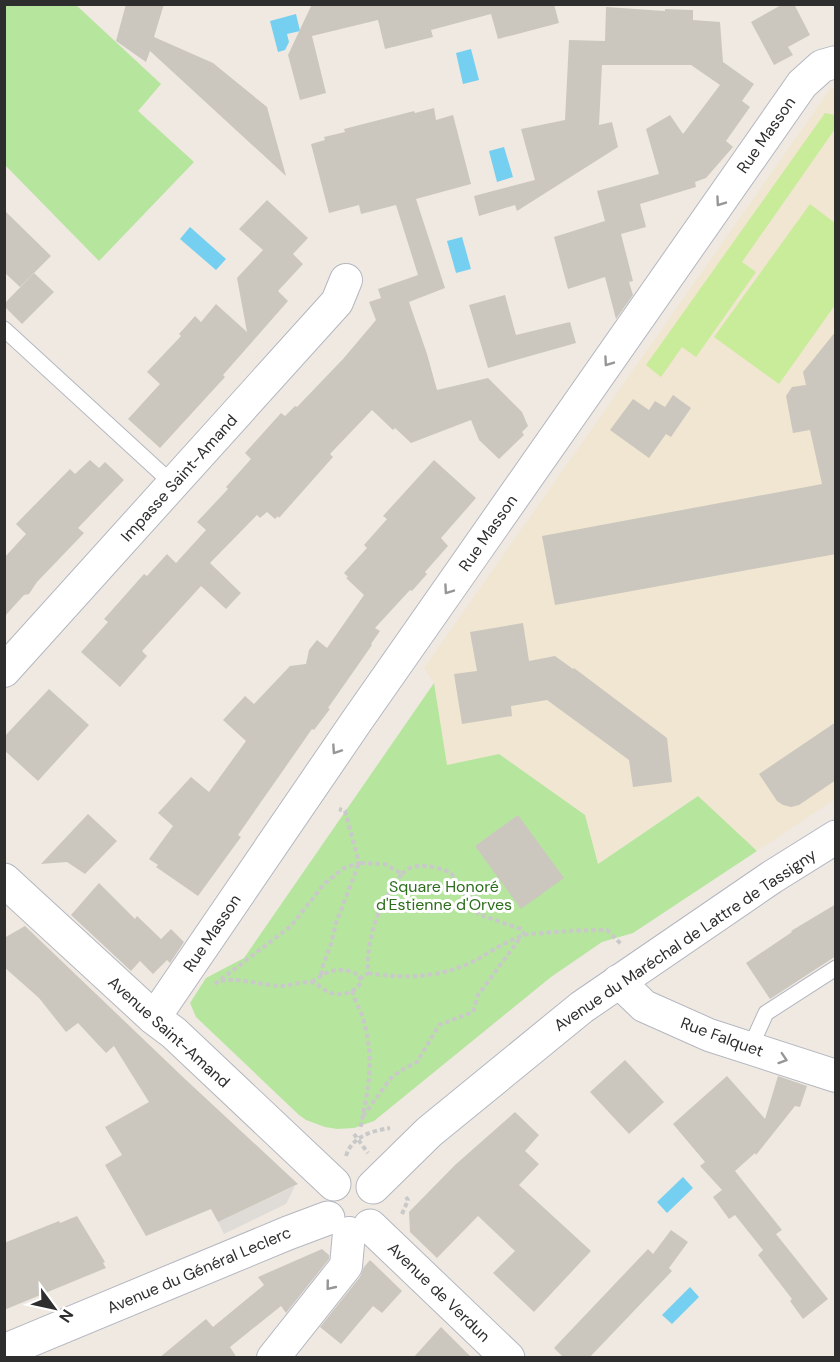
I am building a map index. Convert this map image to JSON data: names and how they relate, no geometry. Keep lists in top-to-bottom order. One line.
{"streets":{"main road":["Avenue du Maréchal de Lattre de Tassigny","Avenue Saint-Amand","Avenue du Général Leclerc","Avenue de Verdun"],"street":["Rue Masson","Impasse Saint-Amand","Rue Falquet"]},"crossings":[["Rue Masson","Avenue Saint-Amand"],["Avenue du Maréchal de Lattre de Tassigny","Avenue Saint-Amand"],["Avenue du Maréchal de Lattre de Tassigny","Rue Falquet"],["Avenue du Maréchal de Lattre de Tassigny","Avenue du Général Leclerc"],["Avenue du Maréchal de Lattre de Tassigny","Avenue de Verdun"],["Avenue Saint-Amand","Avenue du Général Leclerc"],["Avenue Saint-Amand","Avenue de Verdun"],["Avenue du Général Leclerc","Avenue de Verdun"]],"one_way":["Rue Masson","Rue Falquet"],"parks":["Square Honoré d'Estienne d'Orves"],"north":"bottom right"}
